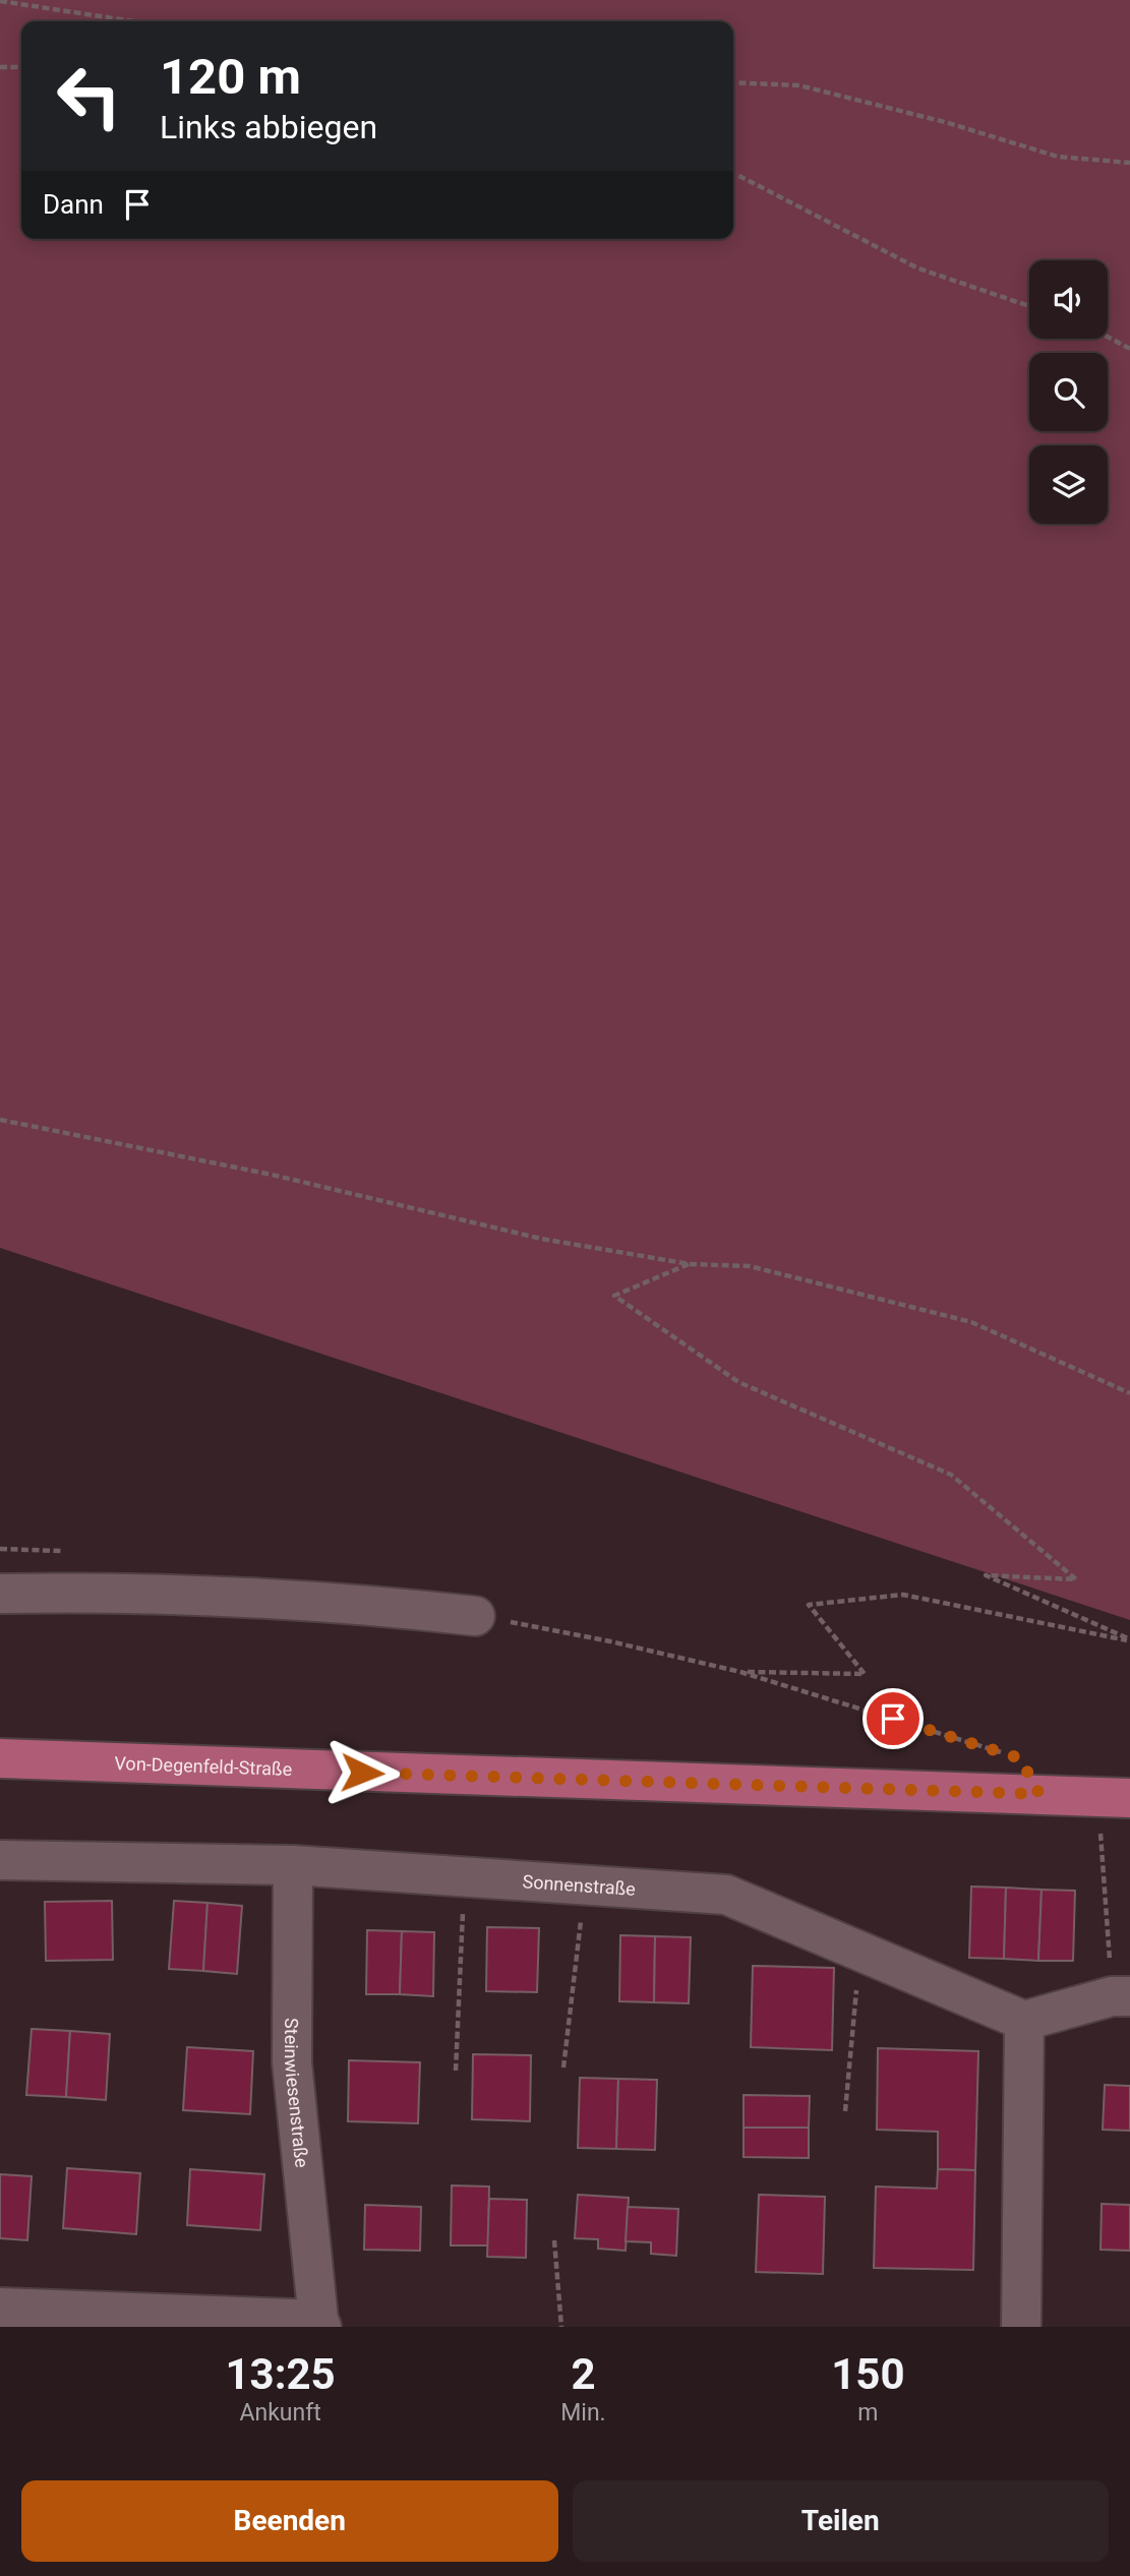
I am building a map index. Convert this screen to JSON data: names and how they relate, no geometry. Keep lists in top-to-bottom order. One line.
{"streets":{"main road":["Von-Degenfeld-Straße"],"street":["Sonnenstraße","Steinwiesenstraße"]},"crossings":[["Sonnenstraße","Steinwiesenstraße"]],"page":{"turn":["120 m","Links abbiegen"],"then":"Dann","eta":["13:25","Ankunft","2","Min.","150","m"],"buttons":["Beenden","Teilen"]}}
